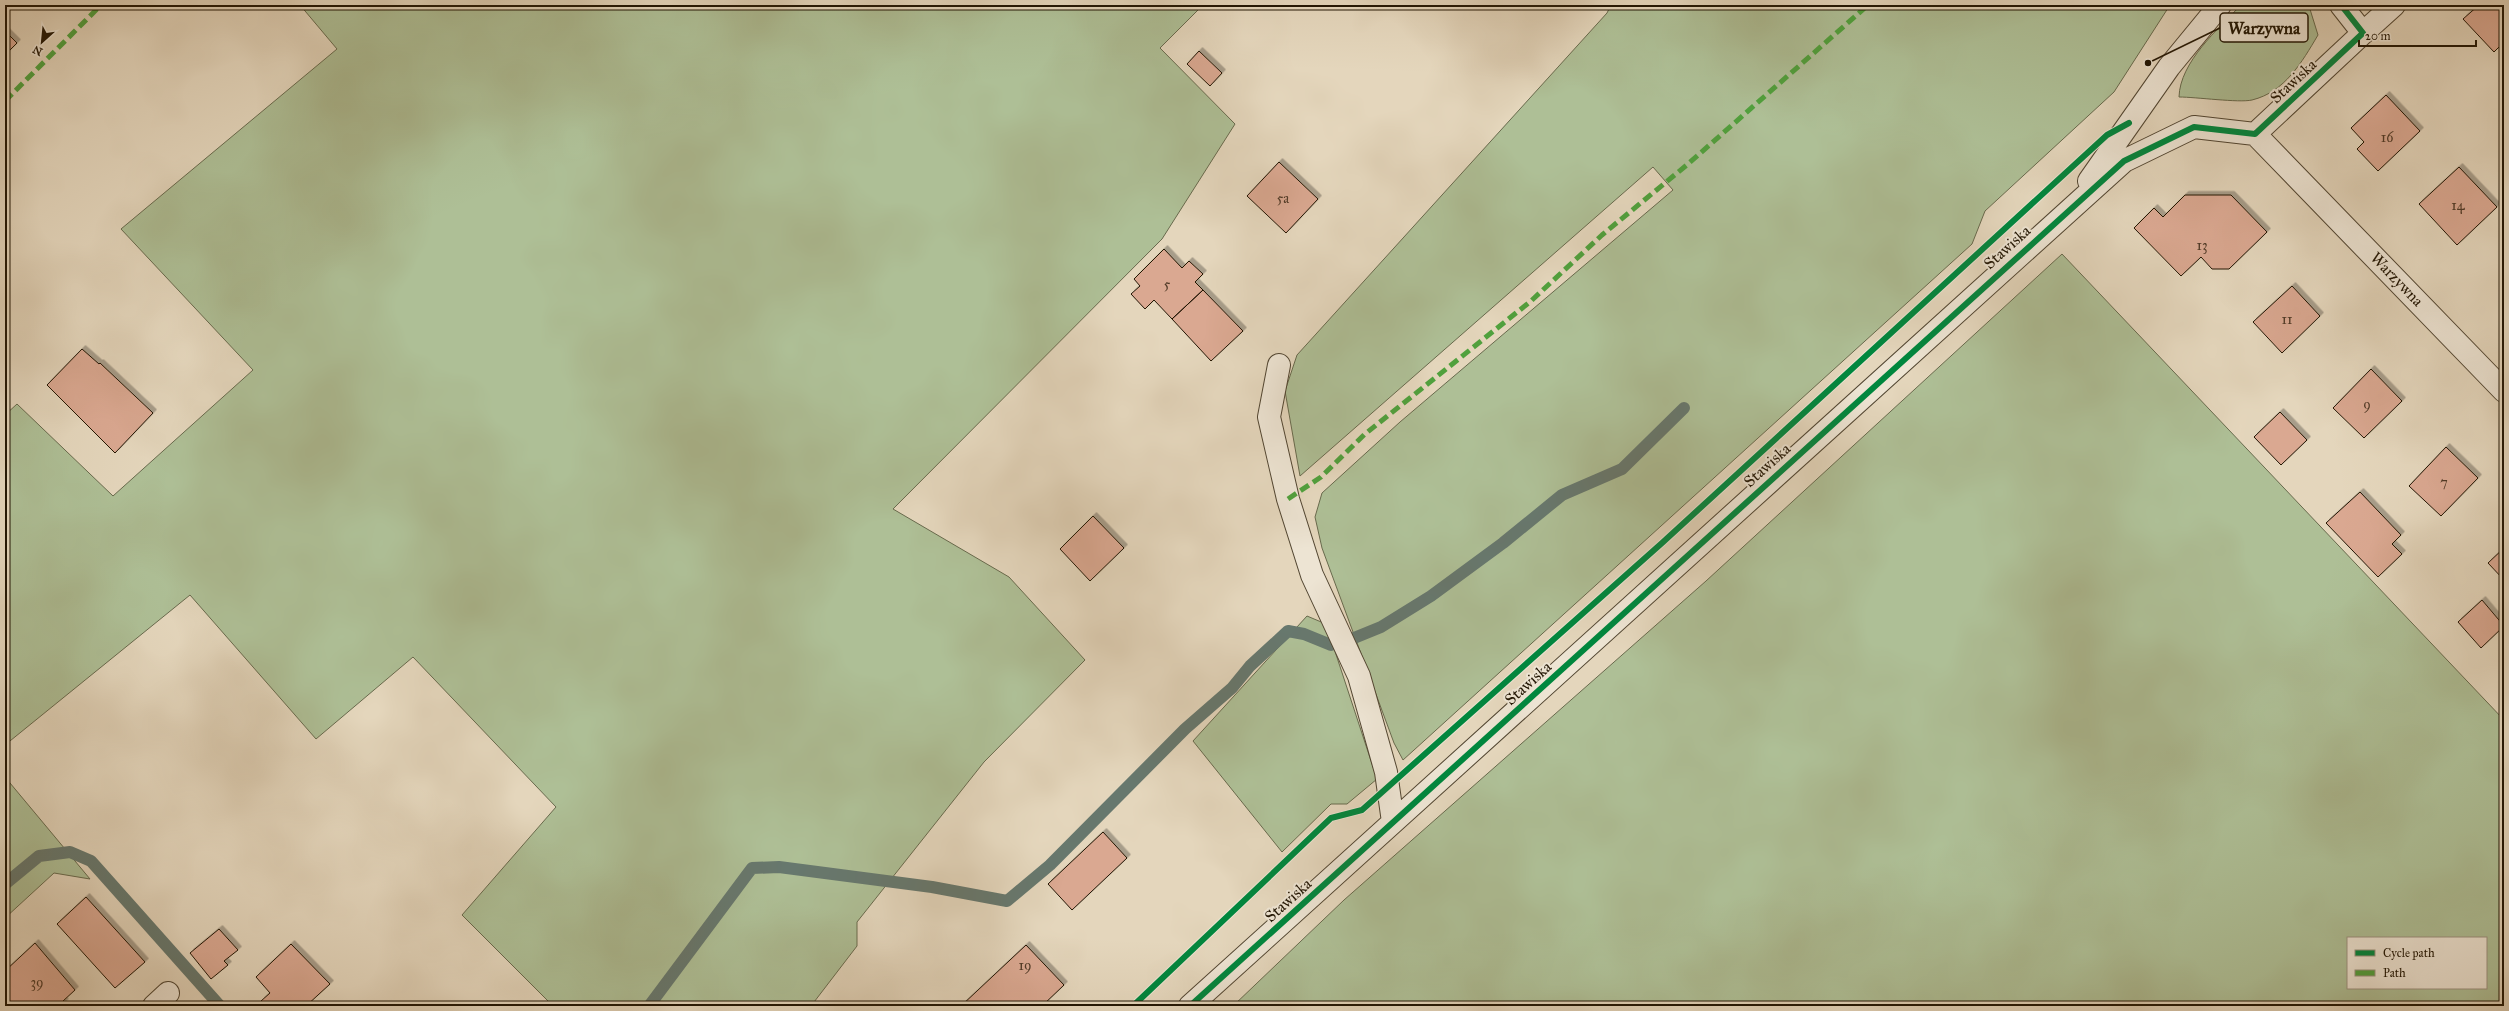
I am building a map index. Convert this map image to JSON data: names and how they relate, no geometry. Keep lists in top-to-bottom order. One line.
{"streets":{"street":["Stawiska","Warzywna"]},"crossings":[["Stawiska","Warzywna"]],"places":["Warzywna"],"house_numbers":["16","5a","14","13","5","11","9","7","19","39"],"legend":["Cycle path","Path"],"scale_bar":"20 m","north":"bottom left"}
